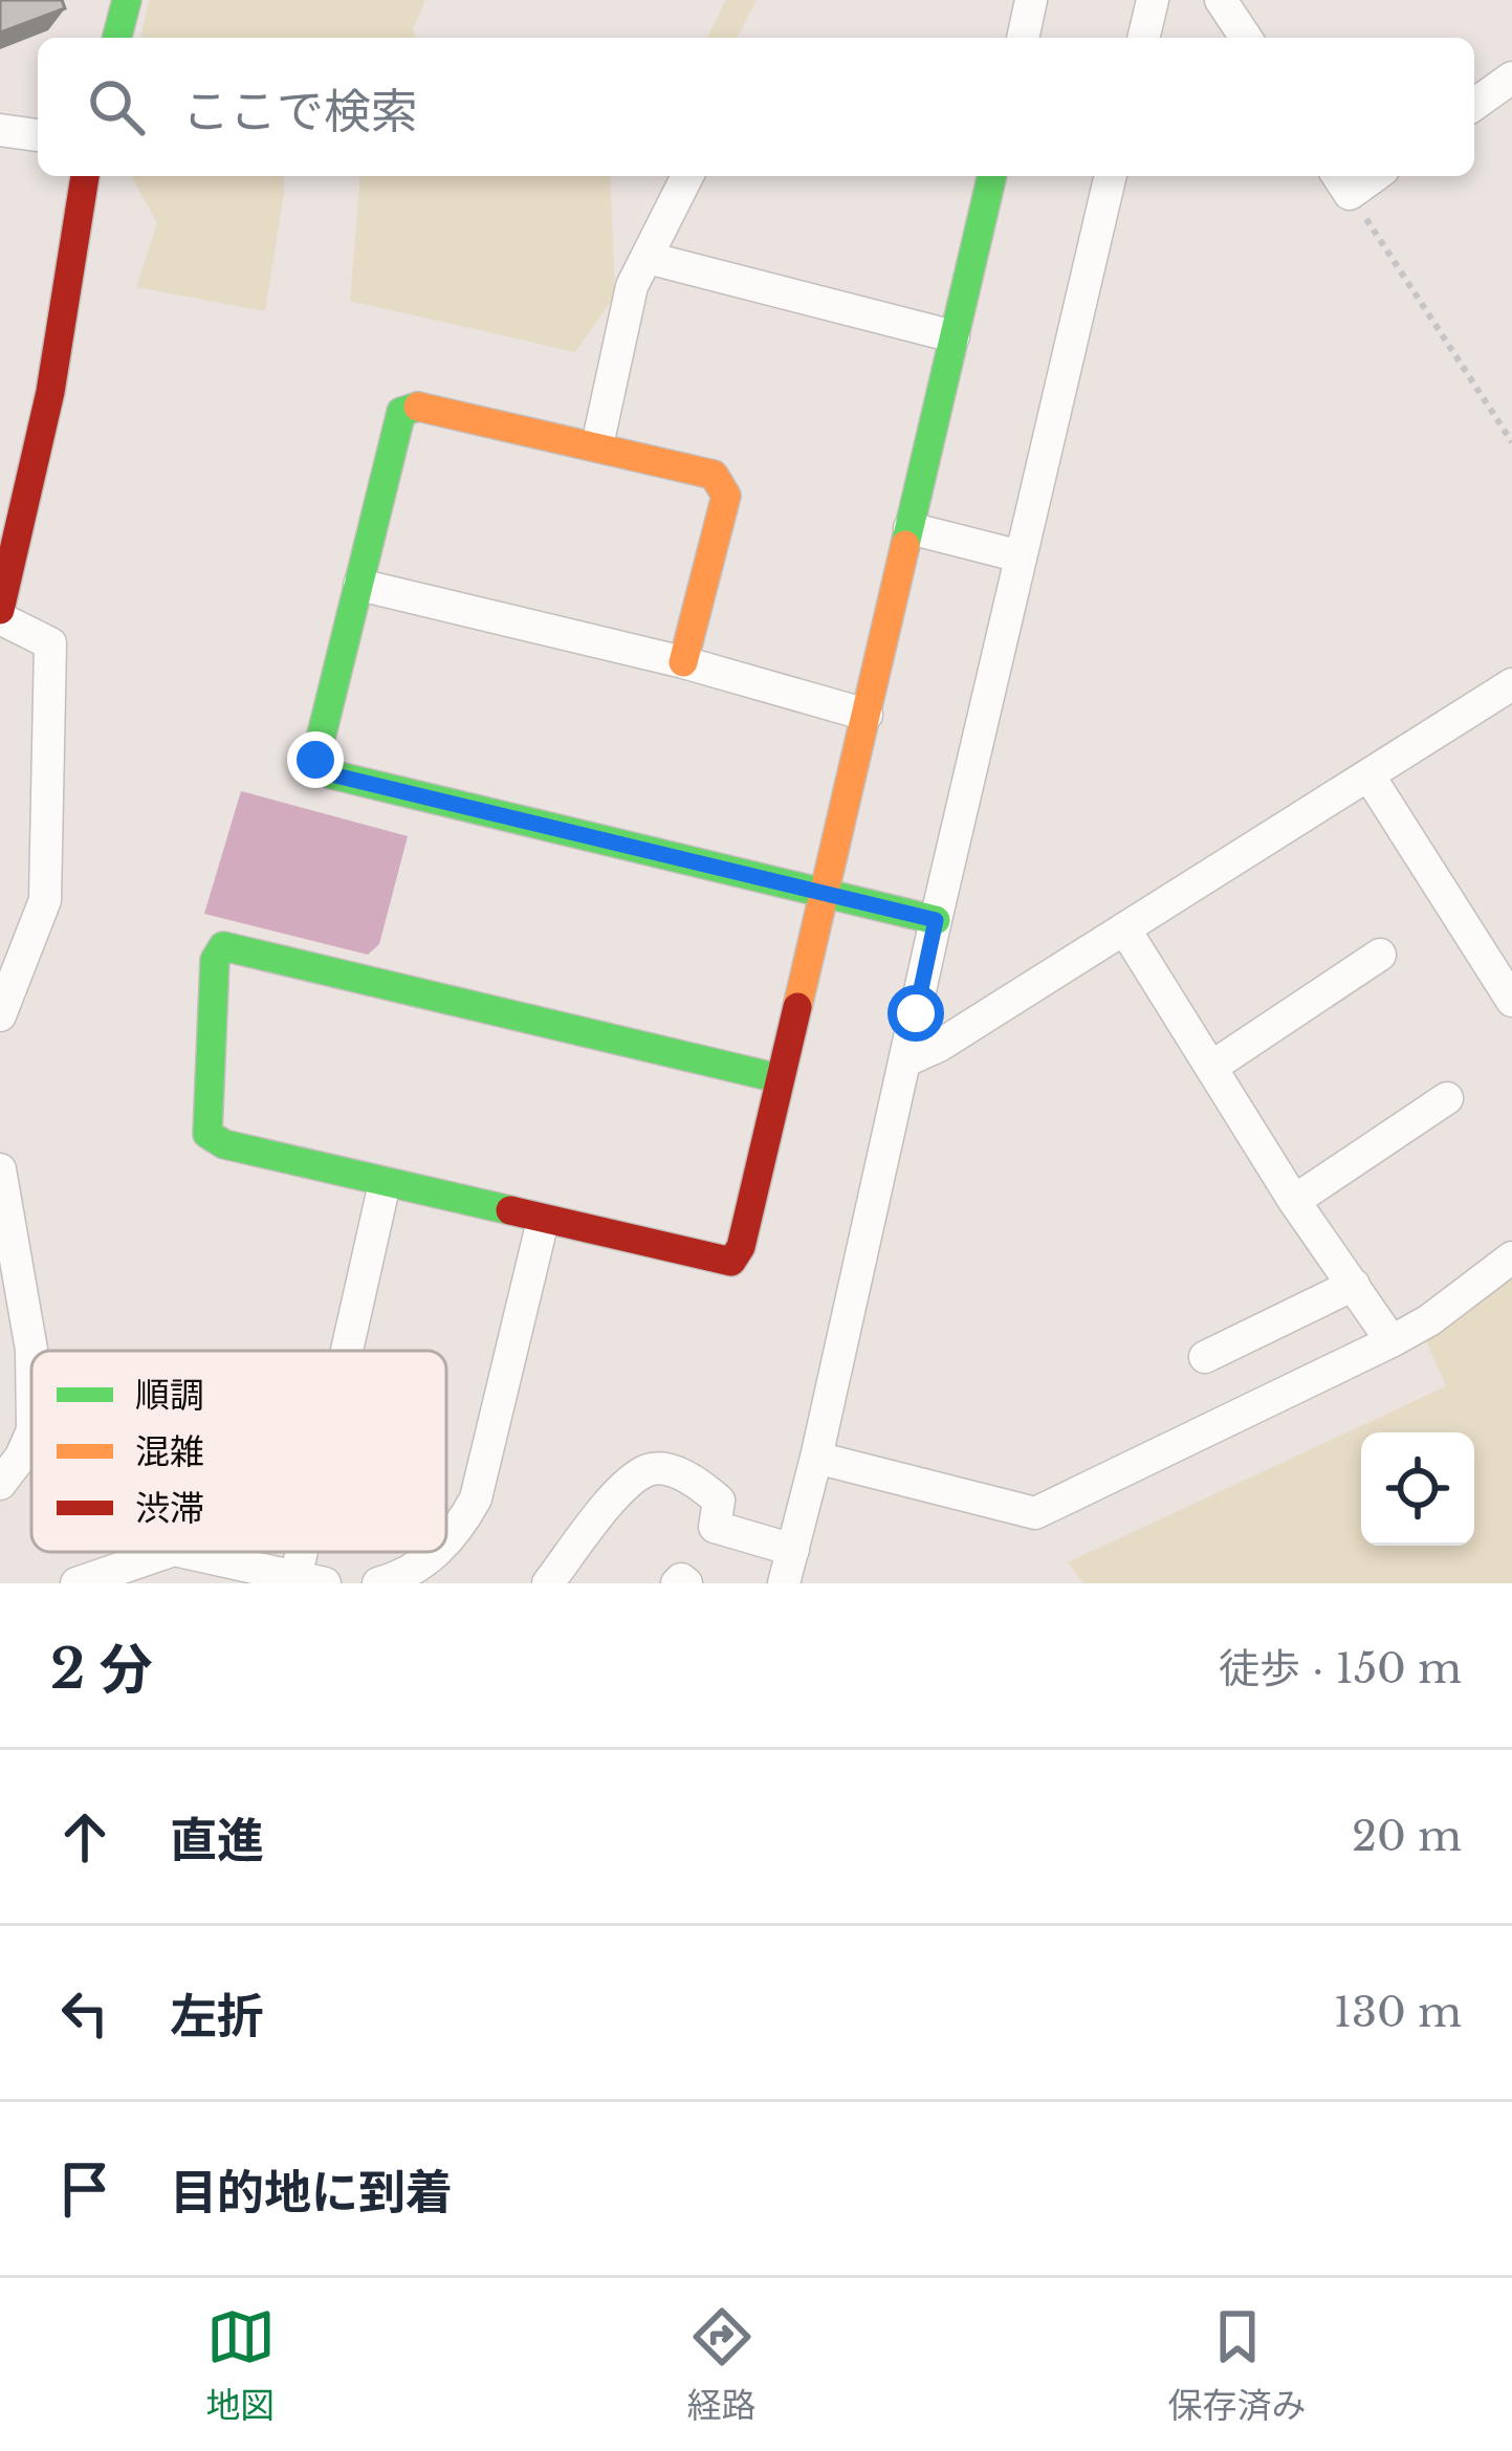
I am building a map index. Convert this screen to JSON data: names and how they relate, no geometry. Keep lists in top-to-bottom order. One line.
{"legend":["順調","混雑","渋滞"],"page":{"search":"ここで検索","heading":["2 分","徒歩 · 150 m"],"list":[["直進","20 m"],["左折","130 m"],"目的地に到着"],"nav":["地図","経路","保存済み"]}}
